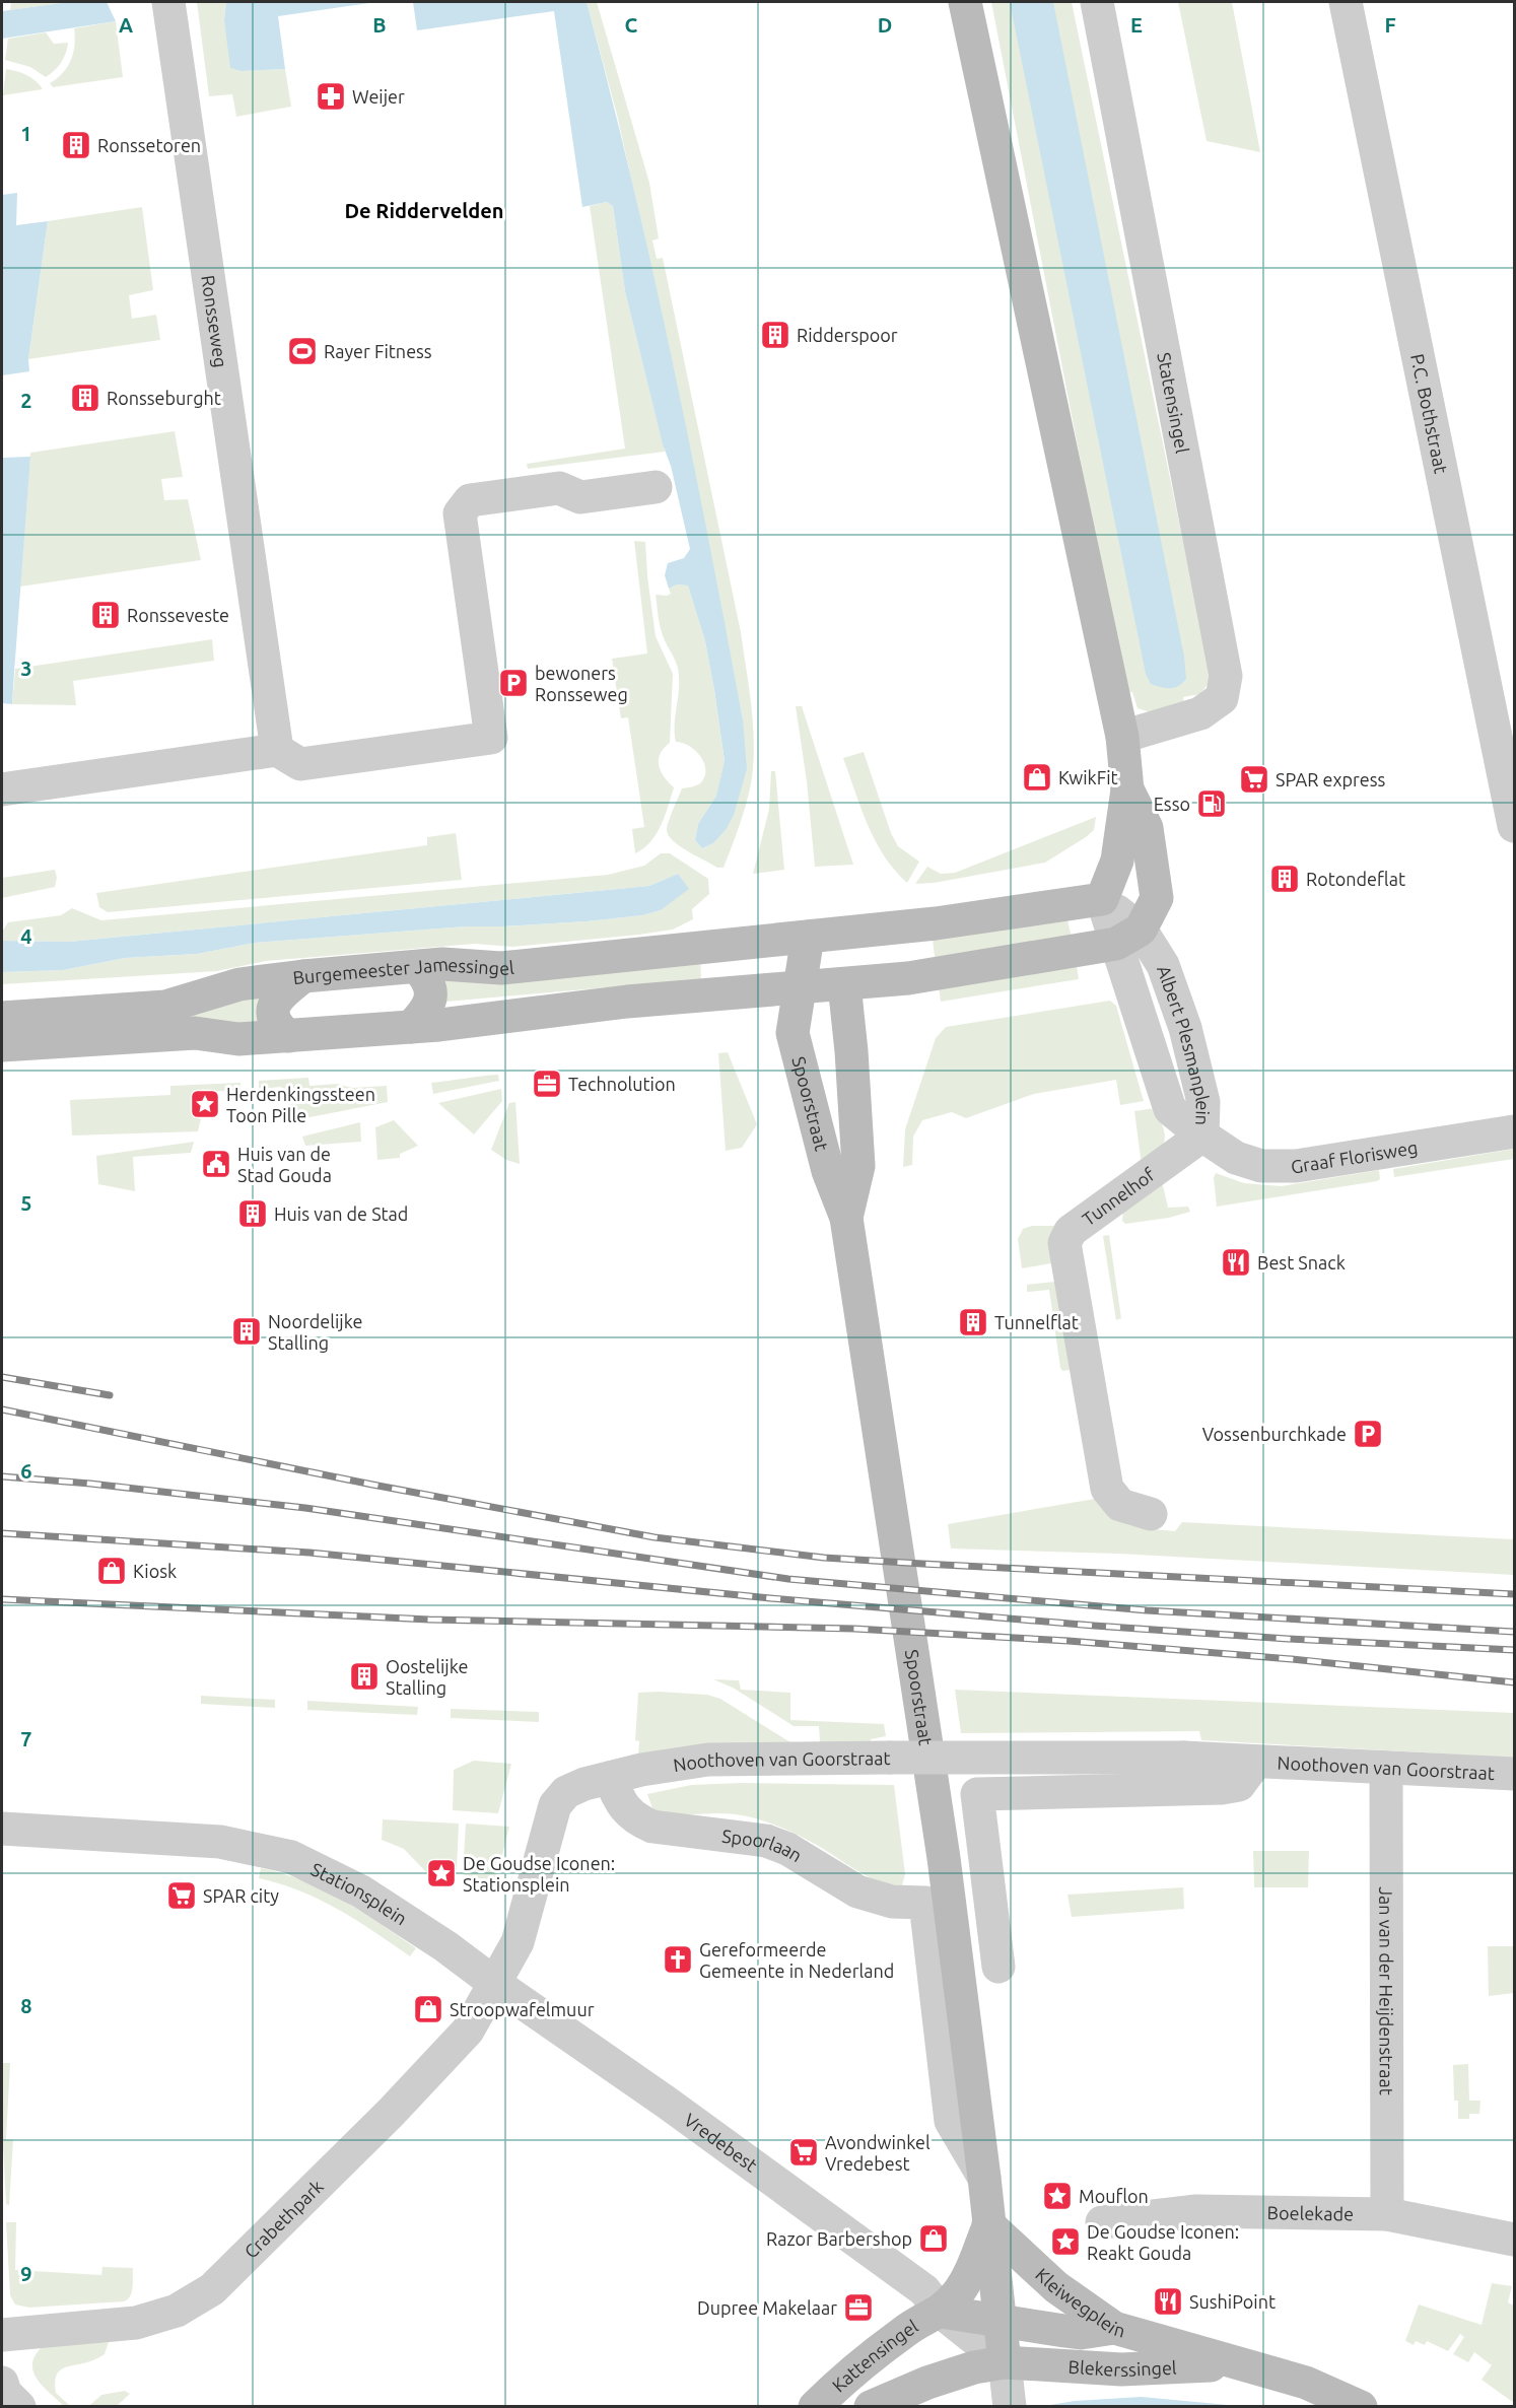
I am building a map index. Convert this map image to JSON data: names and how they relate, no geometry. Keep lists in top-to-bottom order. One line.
{"streets":{"main road":["Burgemeester Jamessingel","Spoorstraat","Kleiwegplein","Kattensingel","Blekerssingel"],"street":["Ronsseweg","Statensingel","P.C. Bothstraat","Albert Plesmanplein","Graaf Florisweg","Tunnelhof","Noothoven van Goorstraat","Spoorlaan","Stationsplein","Jan van der Heijdenstraat","Vredebest","Boelekade","Crabethpark"]},"crossings":[["Albert Plesmanplein","Graaf Florisweg"],["Albert Plesmanplein","Tunnelhof"],["Spoorstraat","Spoorlaan"],["Spoorstraat","Kleiwegplein"],["Graaf Florisweg","Tunnelhof"],["Noothoven van Goorstraat","Spoorlaan"],["Noothoven van Goorstraat","Stationsplein"],["Noothoven van Goorstraat","Jan van der Heijdenstraat"],["Noothoven van Goorstraat","Vredebest"],["Noothoven van Goorstraat","Crabethpark"],["Stationsplein","Vredebest"],["Stationsplein","Crabethpark"],["Jan van der Heijdenstraat","Boelekade"],["Vredebest","Crabethpark"],["Vredebest","Kleiwegplein"],["Vredebest","Kattensingel"],["Kleiwegplein","Kattensingel"],["Kleiwegplein","Blekerssingel"],["Kattensingel","Blekerssingel"]],"districts":["De Riddervelden"],"places":{"pharmacy":["Weijer"],"building":["Ronssetoren","Ridderspoor","Ronsseburght","Ronsseveste","Rotondeflat","Huis van de Stad","Tunnelflat","Noordelijke Stalling","Oostelijke Stalling"],"sports":["Rayer Fitness"],"parking":["bewoners Ronsseweg","Vossenburchkade"],"shop":["KwikFit","Kiosk","Stroopwafelmuur","Razor Barbershop"],"supermarket":["SPAR express","SPAR city","Avondwinkel Vredebest"],"fuel station":["Esso"],"office":["Technolution","Dupree Makelaar"],"place":["Herdenkingssteen Toon Pille","De Goudse Iconen: Stationsplein","Mouflon","De Goudse Iconen: Reakt Gouda"],"public building":["Huis van de Stad Gouda"],"restaurant":["Best Snack","SushiPoint"],"church":["Gereformeerde Gemeente in Nederland"]},"grid":{"columns":["A","B","C","D","E","F"],"rows":["1","2","3","4","5","6","7","8","9"]}}
